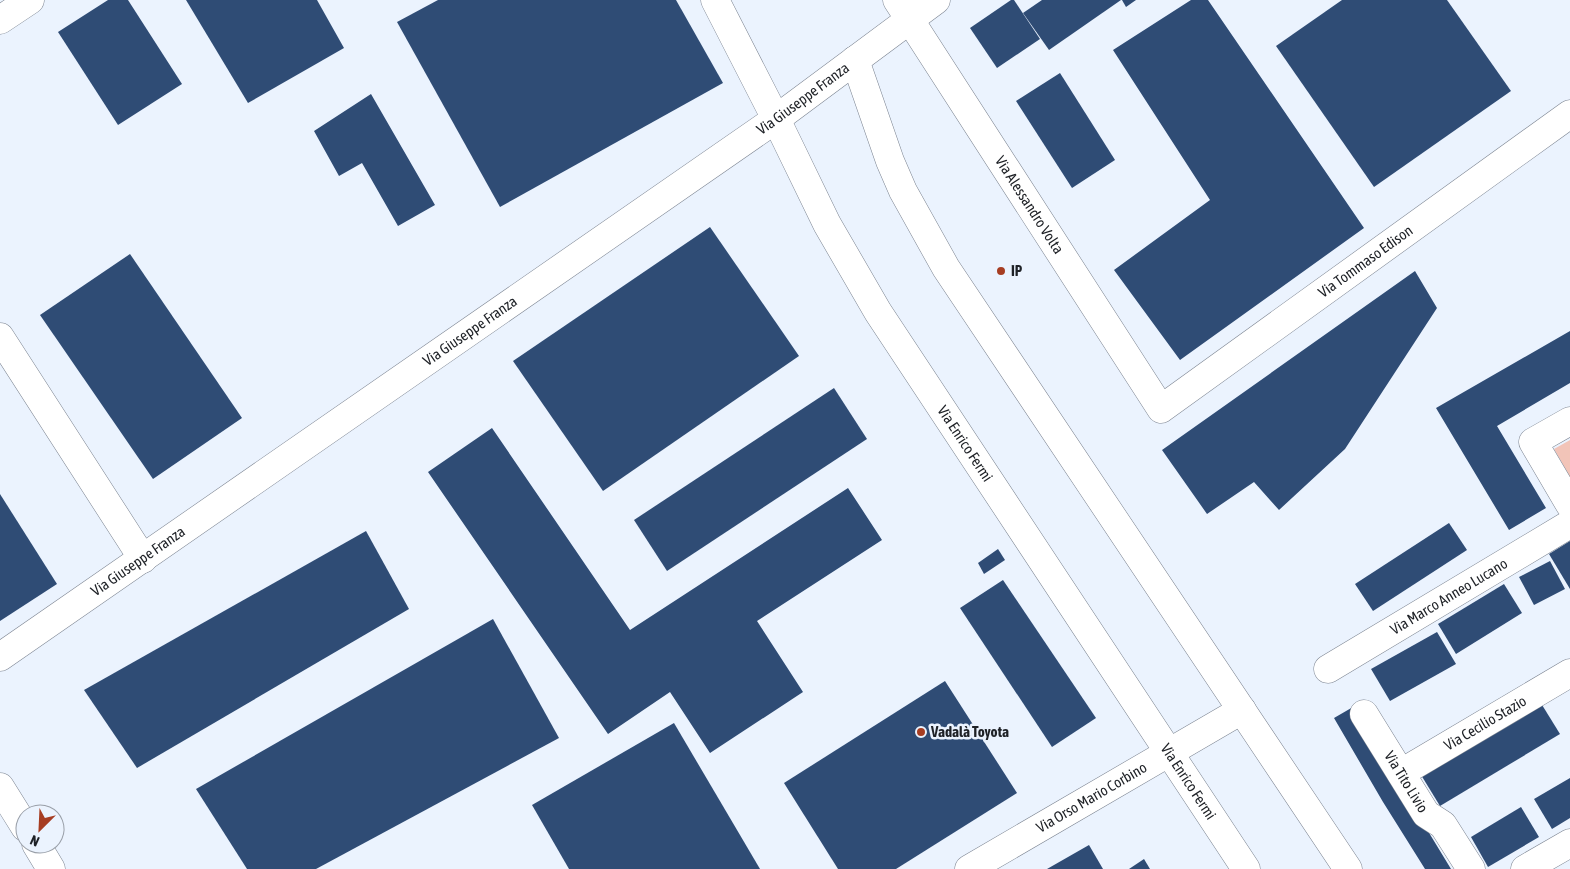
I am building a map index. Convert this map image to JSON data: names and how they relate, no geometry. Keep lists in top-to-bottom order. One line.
{"streets":{"street":["Via Giuseppe Franza","Via Alessandro Volta","Via Tommaso Edison","Via Enrico Fermi","Via Marco Anneo Lucano","Via Cecilio Stazio","Via Tito Livio","Via Orso Mario Corbino"]},"crossings":[["Via Giuseppe Franza","Via Alessandro Volta"],["Via Giuseppe Franza","Via Enrico Fermi"],["Via Alessandro Volta","Via Tommaso Edison"],["Via Enrico Fermi","Via Orso Mario Corbino"],["Via Cecilio Stazio","Via Tito Livio"]],"places":["IP","Vadalà Toyota"],"north":"bottom left"}
